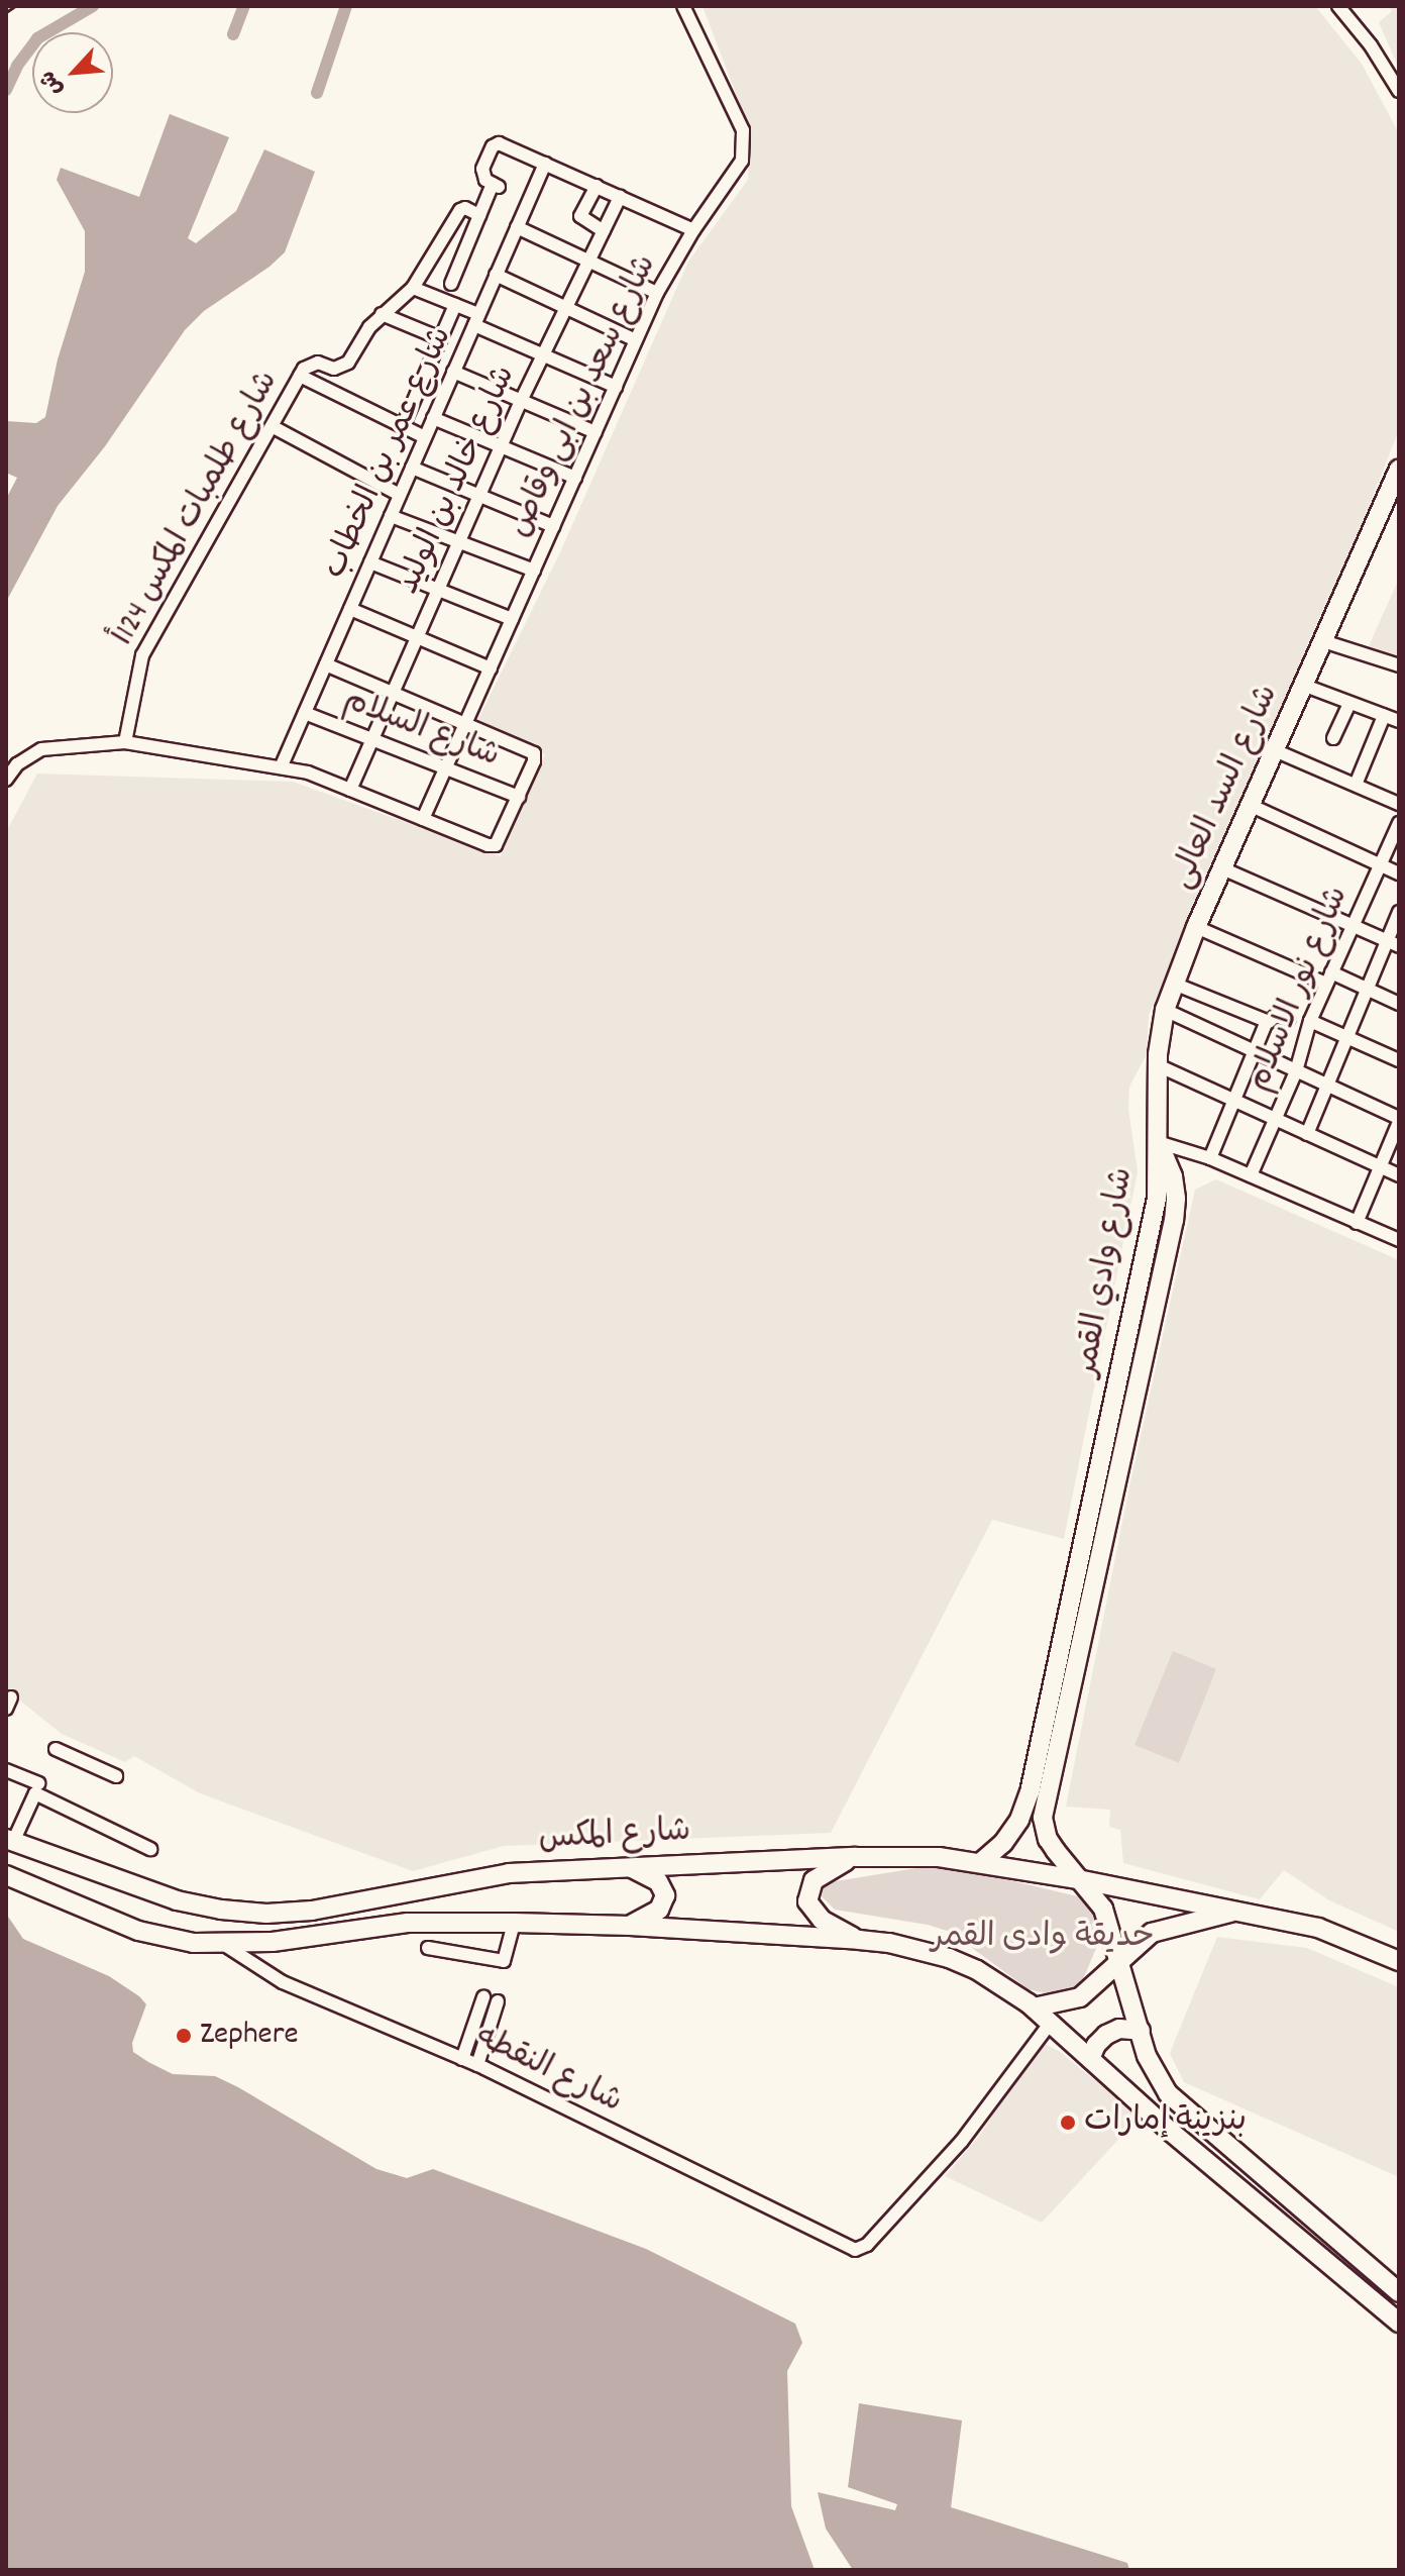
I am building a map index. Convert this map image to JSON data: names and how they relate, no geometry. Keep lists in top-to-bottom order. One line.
{"streets":{"main road":["شارع السد العالى","شارع وادي القمر","شارع المكس"],"street":["شارع سعد بن ابى وقاص","شارع عمر بن الخطاب","شارع خالد بن الوليد","شارع طلمبات المكس 124أ","شارع السلام","شارع نور الاسلام","شارع النقطه"]},"crossings":[["شارع سعد بن ابى وقاص","شارع السلام"],["شارع عمر بن الخطاب","شارع السلام"],["شارع خالد بن الوليد","شارع السلام"],["شارع السد العالى","شارع وادي القمر"],["شارع وادي القمر","شارع المكس"]],"parks":["حديقة وادى القمر"],"places":["Zephere","بنزينة إمارات"],"north":"bottom left"}
